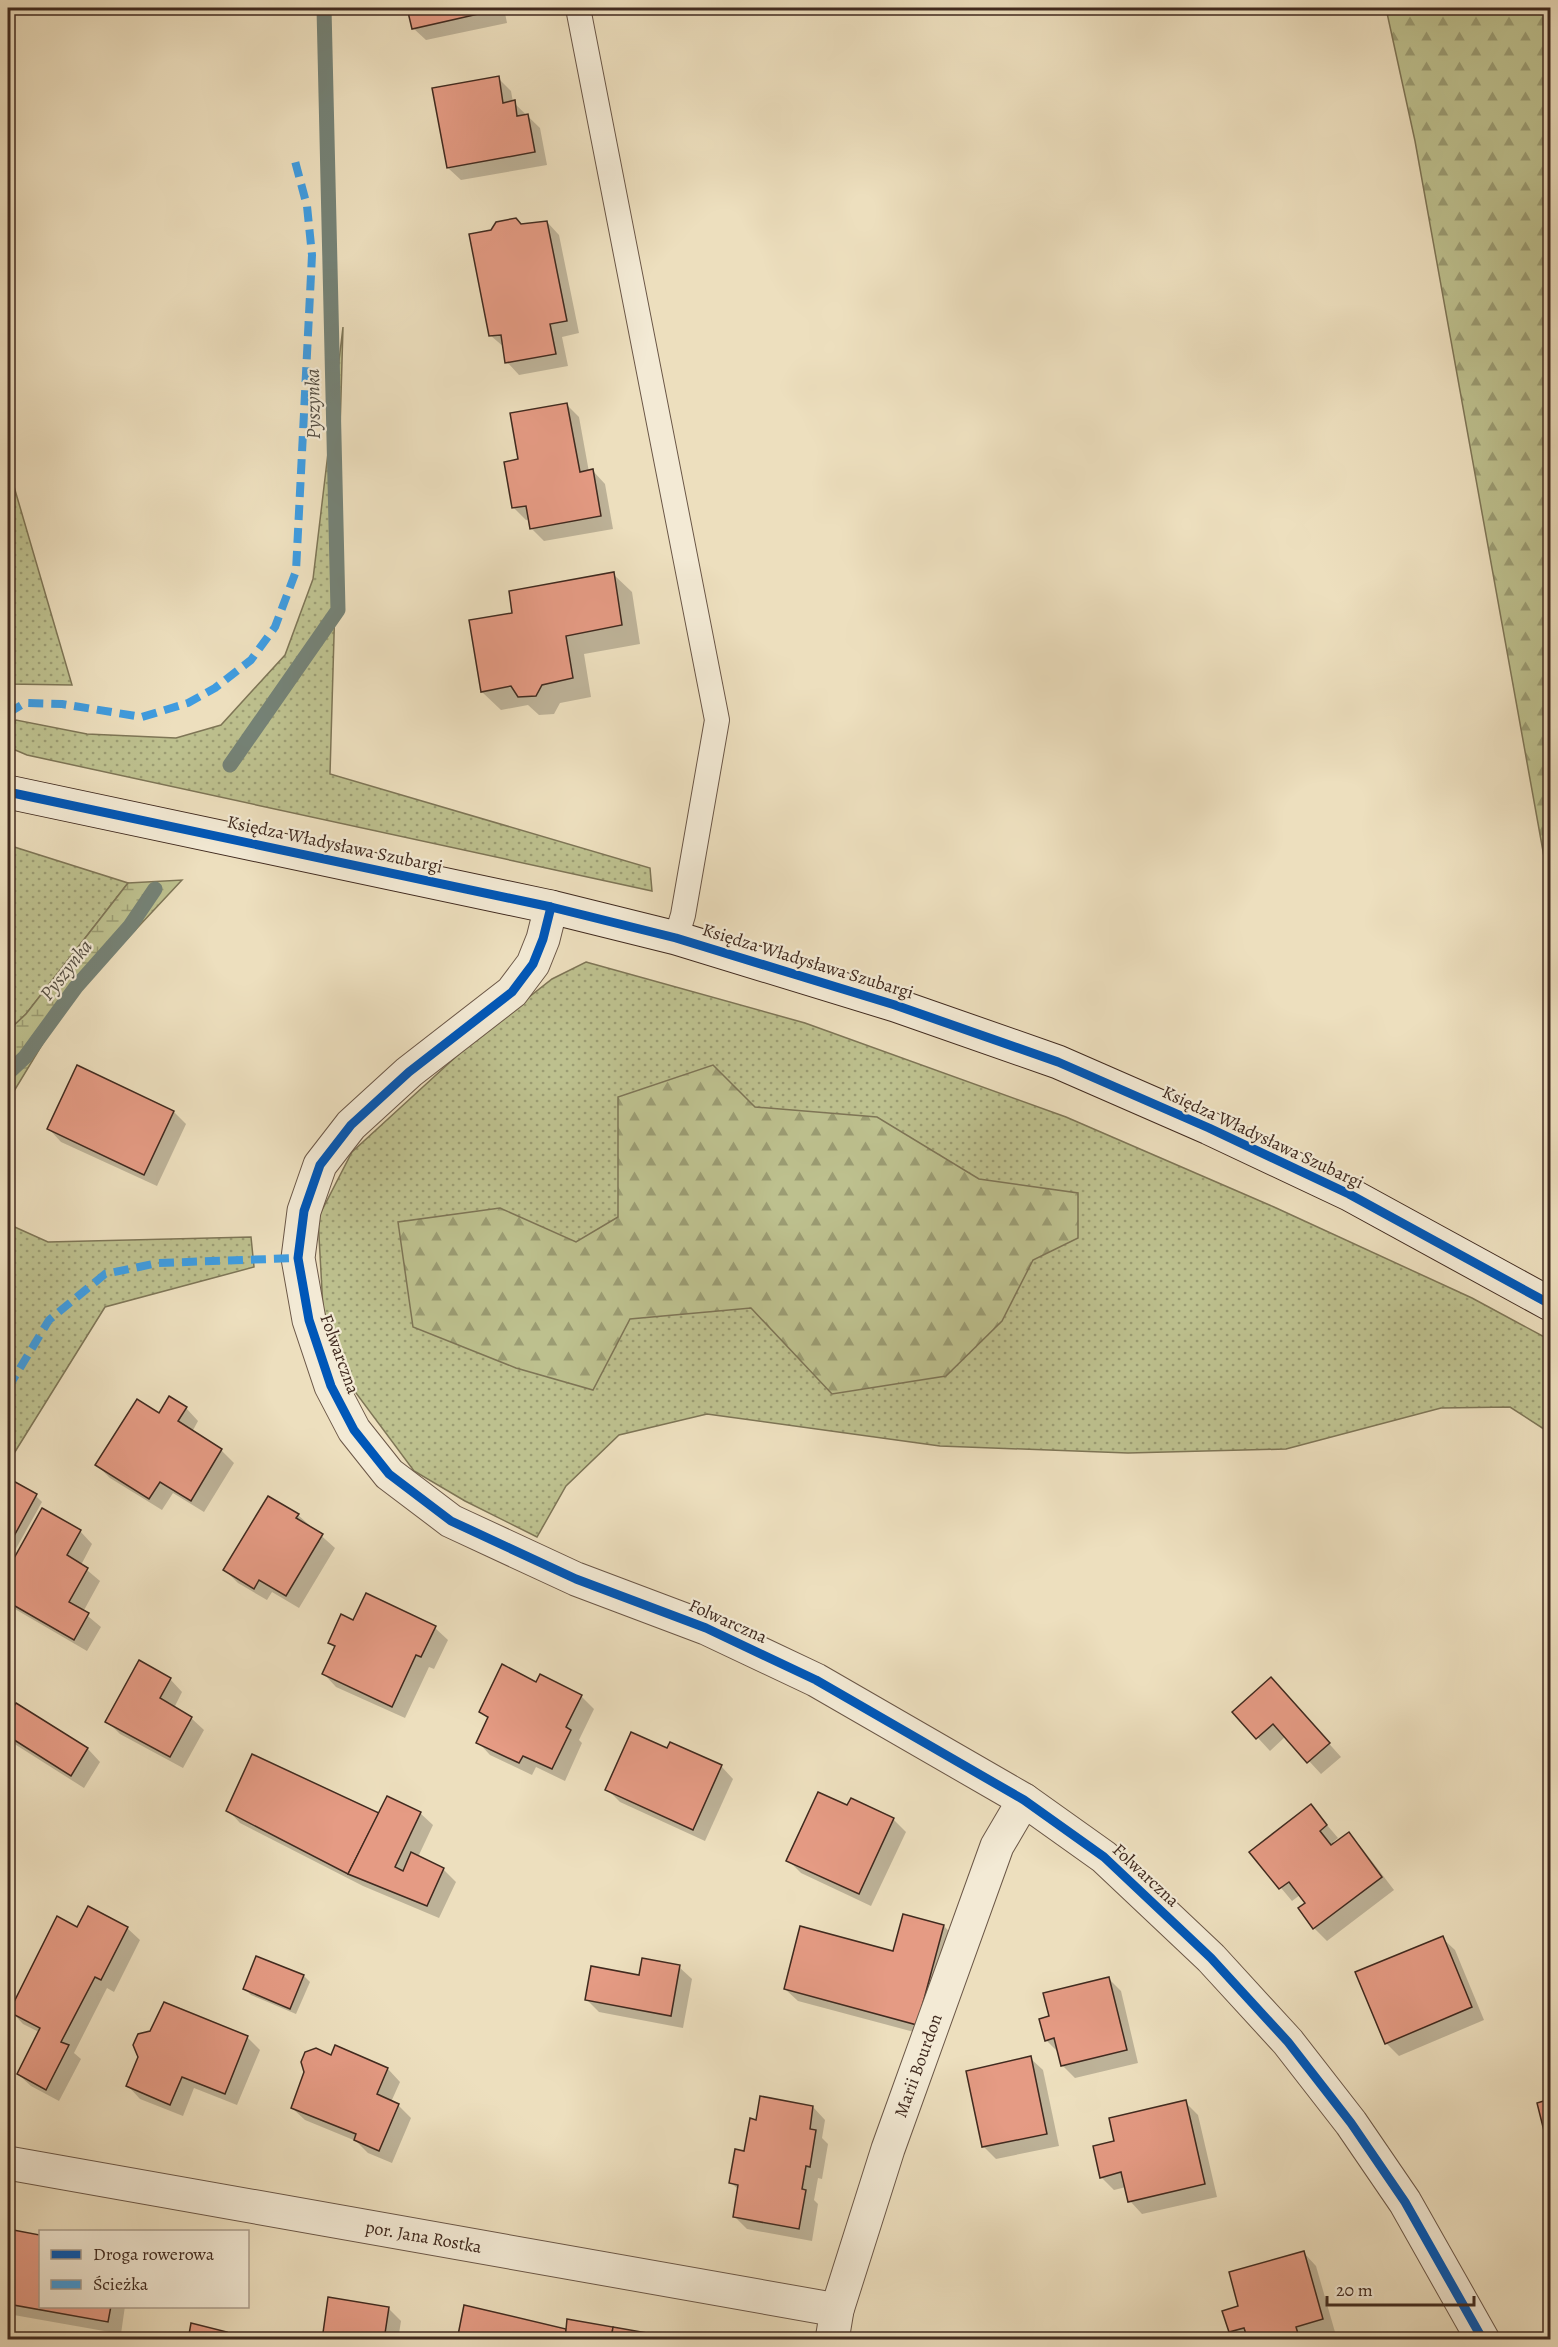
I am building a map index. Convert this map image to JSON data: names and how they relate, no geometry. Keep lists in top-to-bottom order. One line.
{"streets":{"street":["Księdza Władysława Szubargi","Folwarczna","Marii Bourdon","por. Jana Rostka"]},"crossings":[["Księdza Władysława Szubargi","Folwarczna"],["Folwarczna","Marii Bourdon"],["Marii Bourdon","por. Jana Rostka"]],"water":["Pyszynka"],"legend":["Droga rowerowa","Ścieżka"],"scale_bar":"20 m"}
